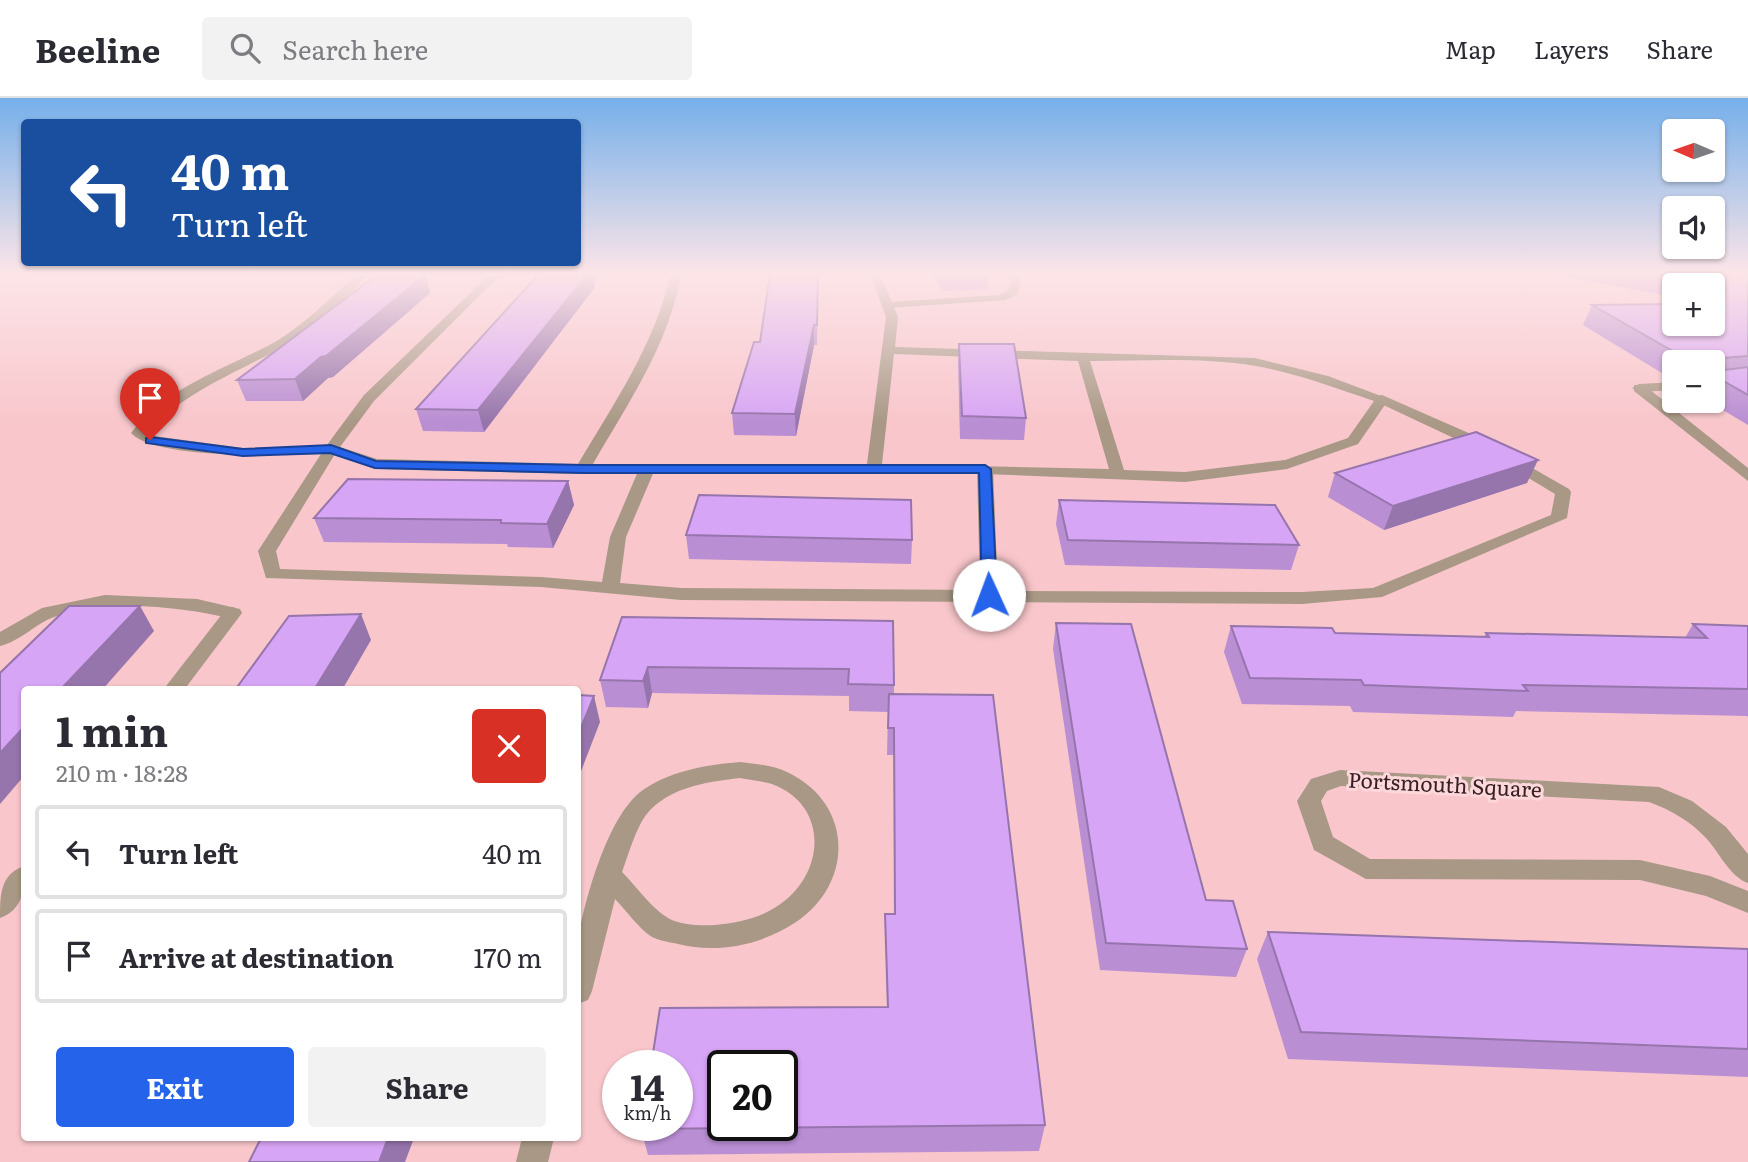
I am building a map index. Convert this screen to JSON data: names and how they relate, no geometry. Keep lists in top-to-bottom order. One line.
{"streets":{"street":["Portsmouth Square"]},"north":"left","page":{"header":"Beeline","search":"Search here","nav":["Map","Layers","Share"],"map_buttons":["+","−"],"turn":["40 m","Turn left"],"heading":["1 min","210 m · 18:28"],"list":[{"name":"Turn left","value":"40 m"},{"name":"Arrive at destination","value":"170 m"}],"buttons":["Exit","Share"],"speed":"14 km/h","limit":"20"}}
